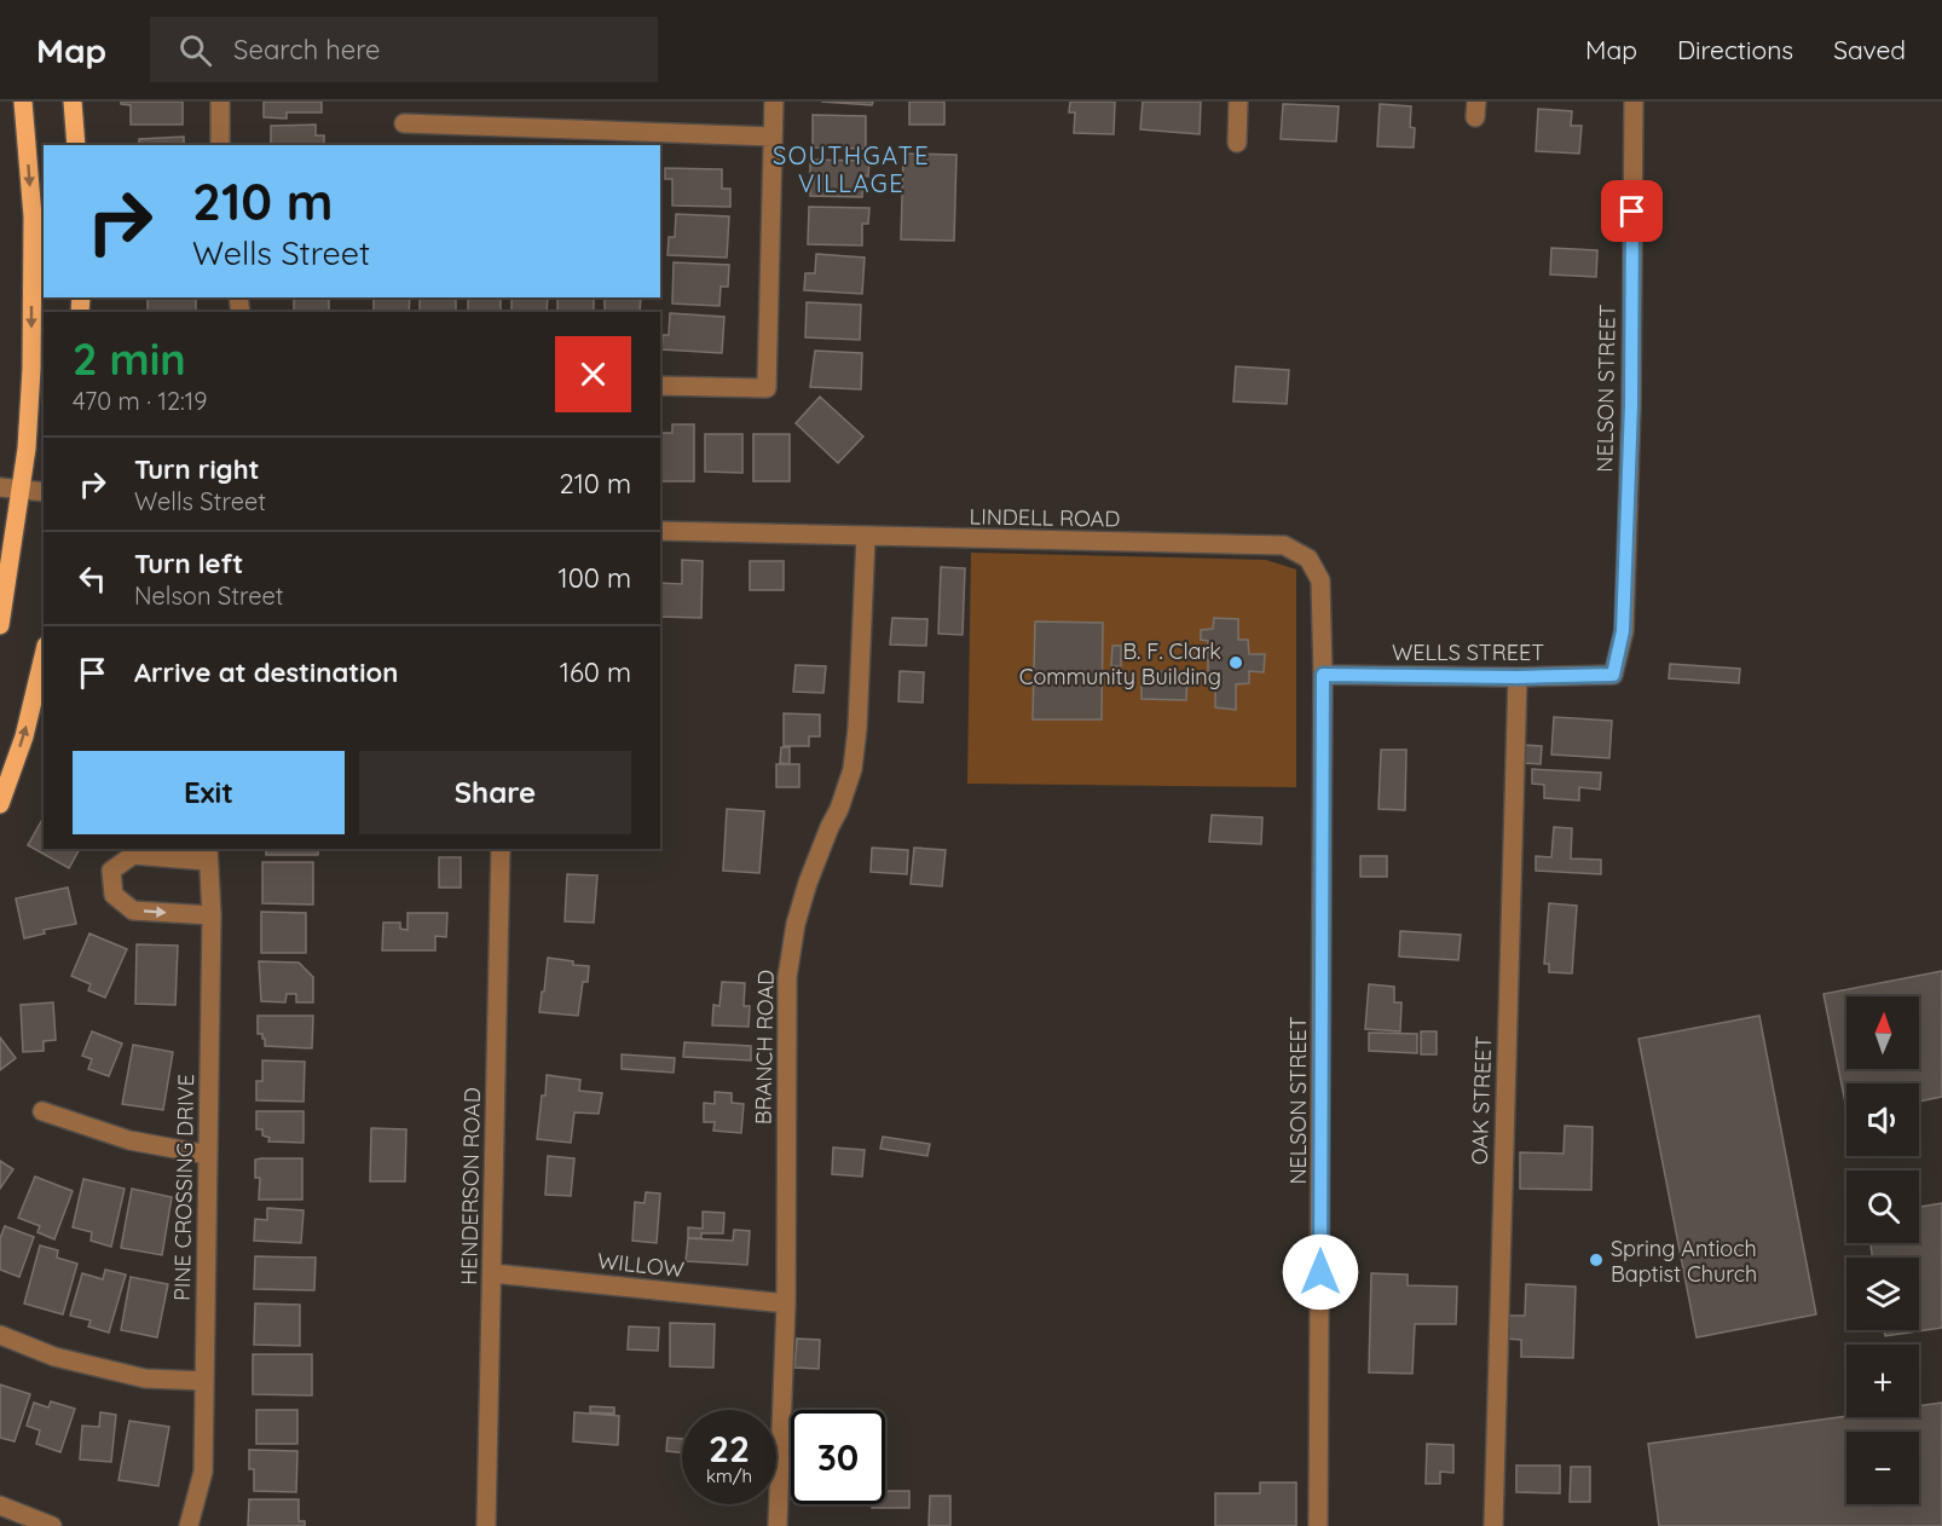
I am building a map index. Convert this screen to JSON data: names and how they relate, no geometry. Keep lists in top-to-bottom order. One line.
{"streets":{"street":["NELSON STREET","LINDELL ROAD","WELLS STREET","BRANCH ROAD","OAK STREET","HENDERSON ROAD","PINE CROSSING DRIVE","WILLOW"]},"crossings":[["NELSON STREET","LINDELL ROAD"],["NELSON STREET","WELLS STREET"],["LINDELL ROAD","WELLS STREET"],["LINDELL ROAD","BRANCH ROAD"],["WELLS STREET","OAK STREET"],["BRANCH ROAD","WILLOW"],["HENDERSON ROAD","WILLOW"]],"districts":["SOUTHGATE VILLAGE"],"places":["B. F. Clark Community Building","Spring Antioch Baptist Church"],"north":"top","page":{"header":"Map","search":"Search here","nav":["Map","Directions","Saved"],"turn":["210 m","Wells Street"],"heading":["2 min","470 m · 12:19"],"list":[{"name":"Turn right","note":"Wells Street","value":"210 m"},{"name":"Turn left","note":"Nelson Street","value":"100 m"},{"name":"Arrive at destination","value":"160 m"}],"buttons":["Exit","Share"],"map_buttons":["+","−"],"speed":"22 km/h","limit":"30"}}
